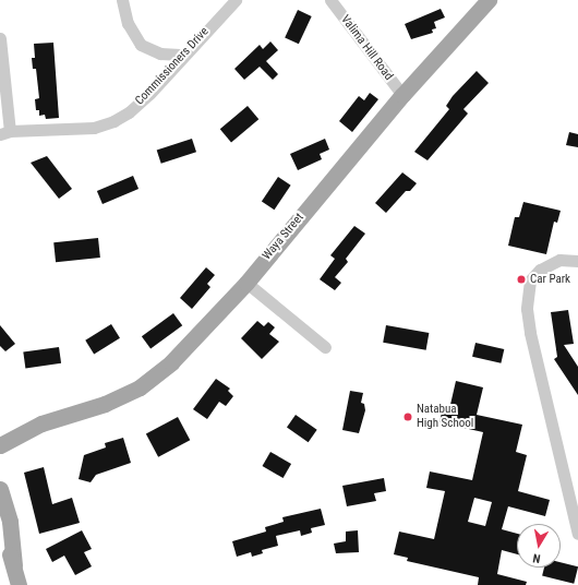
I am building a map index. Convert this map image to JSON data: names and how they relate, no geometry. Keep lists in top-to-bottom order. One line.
{"streets":{"main road":["Waya Street"],"street":["Valima Hill Road","Commissioners Drive"]},"crossings":[["Valima Hill Road","Waya Street"]],"places":["Car Park","Natabua High School"],"north":"bottom"}
